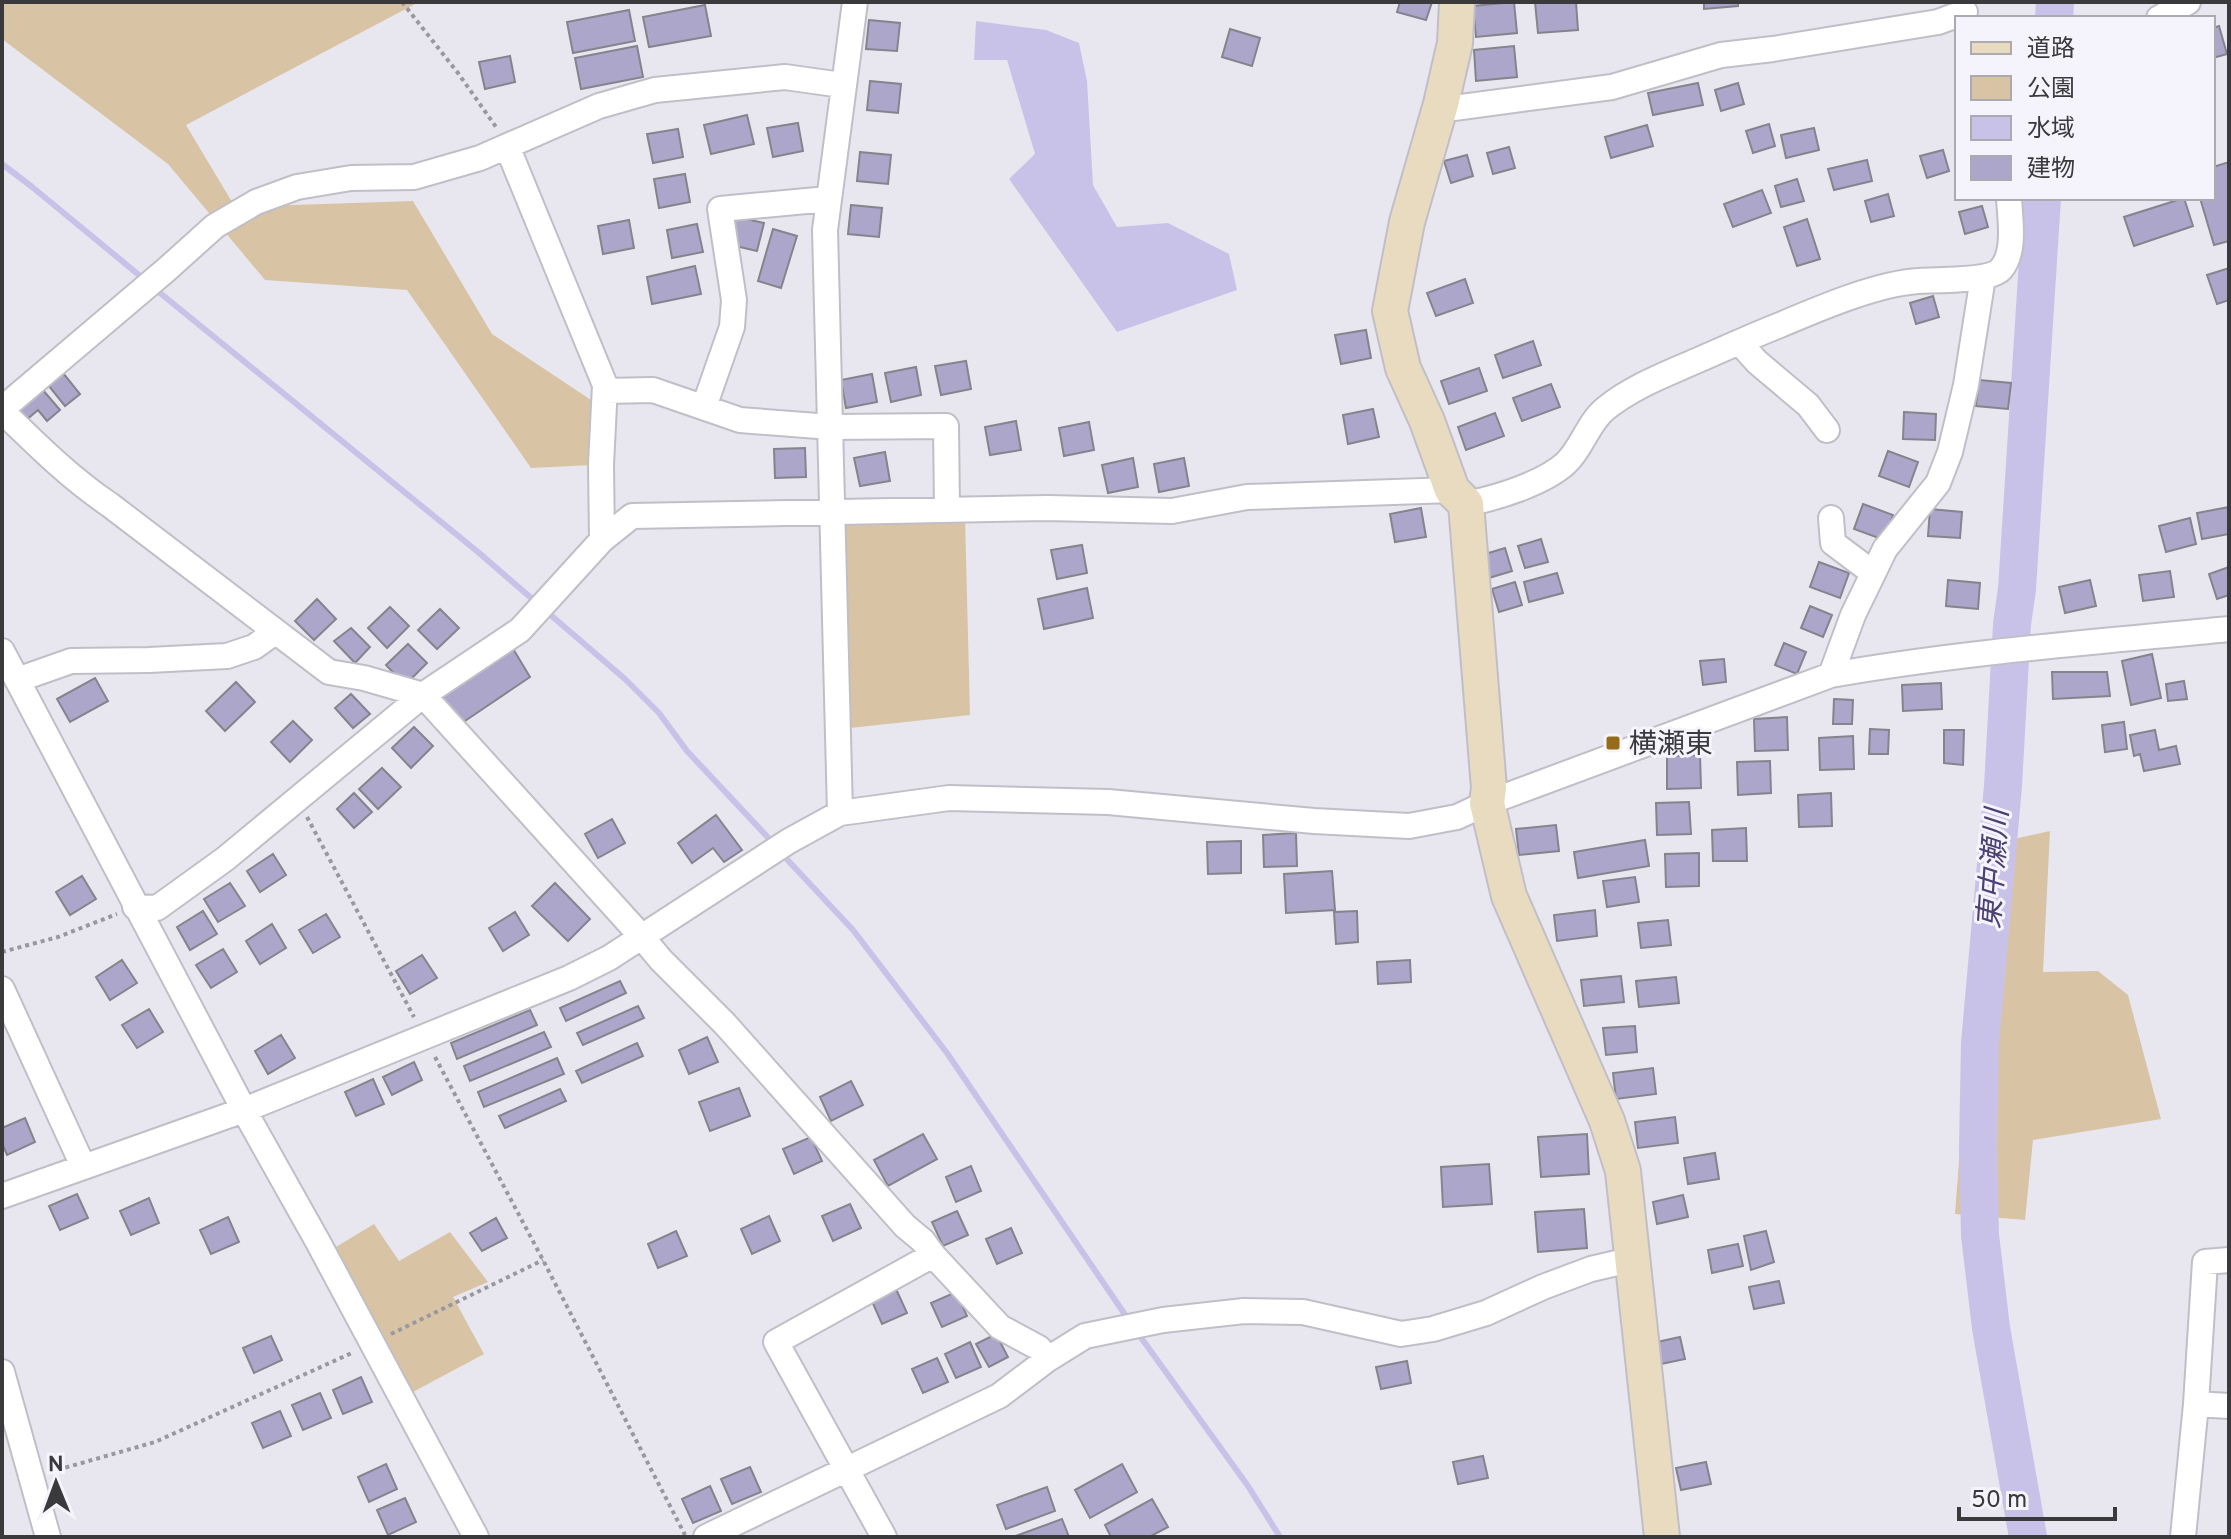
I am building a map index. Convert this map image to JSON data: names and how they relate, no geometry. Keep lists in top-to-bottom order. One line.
{"water":["東中瀬川"],"places":{"transit":["横瀬東"]},"legend":["道路","公園","水域","建物"],"scale_bar":"50 m","north":"top"}
